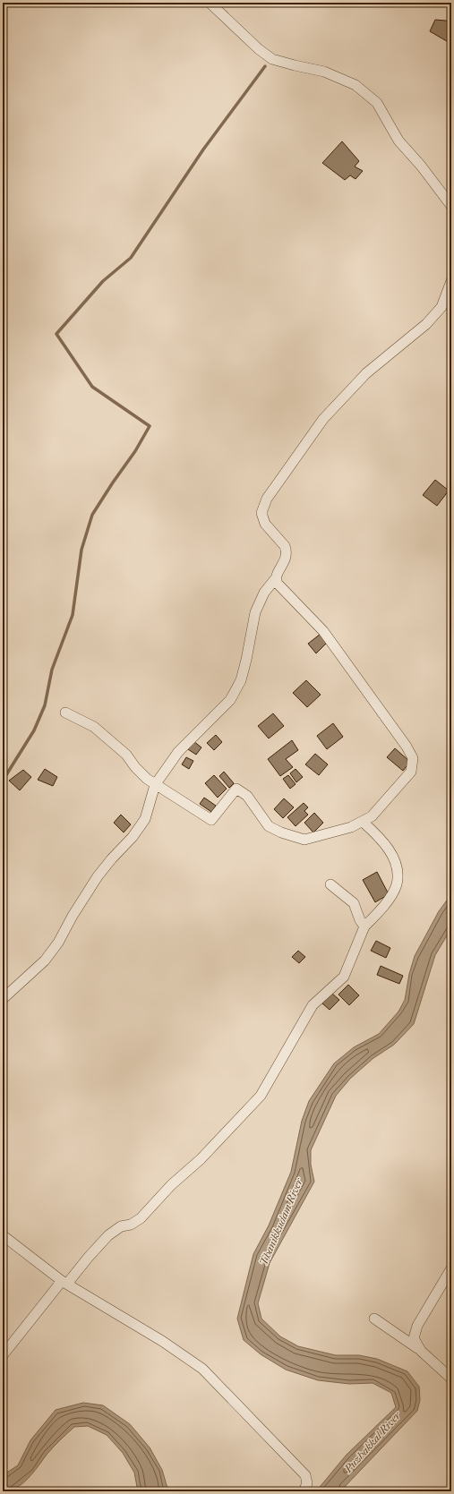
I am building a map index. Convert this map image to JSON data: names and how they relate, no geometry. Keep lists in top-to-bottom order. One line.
{"water":["Thanikkudam River","Puzhakkal River"]}
